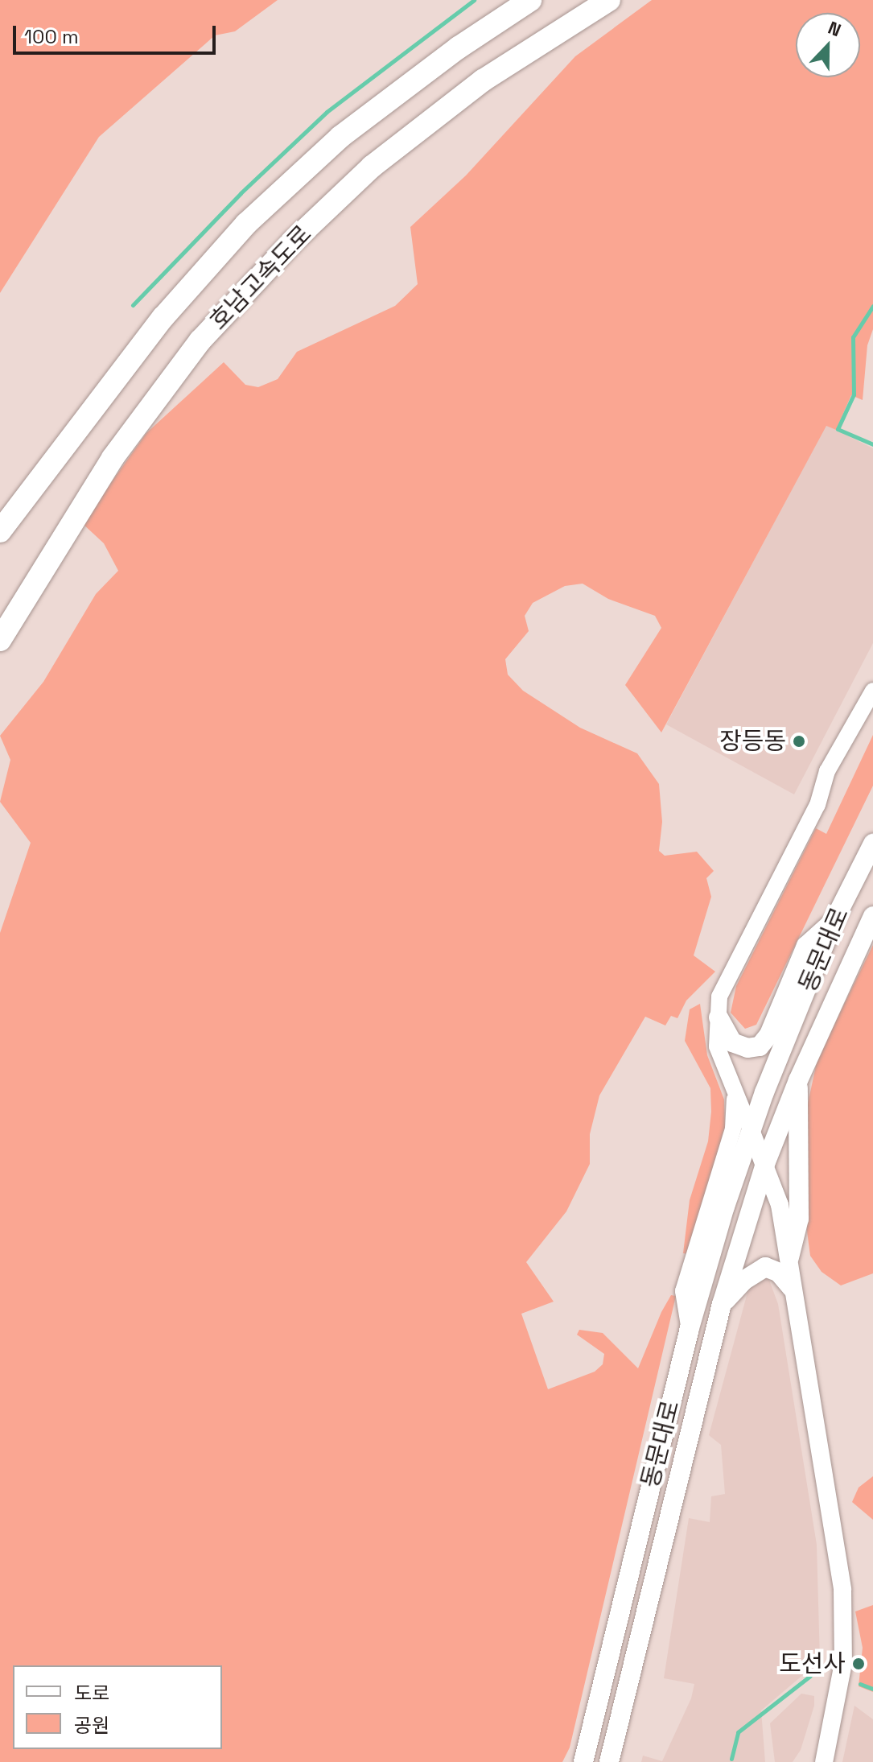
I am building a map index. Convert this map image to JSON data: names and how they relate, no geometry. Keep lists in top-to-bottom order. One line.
{"streets":{"highway":["호남고속도로"],"main road":["동문대로"]},"places":["장등동","도선사"],"legend":["도로","공원"],"scale_bar":"100 m","north":"top"}
